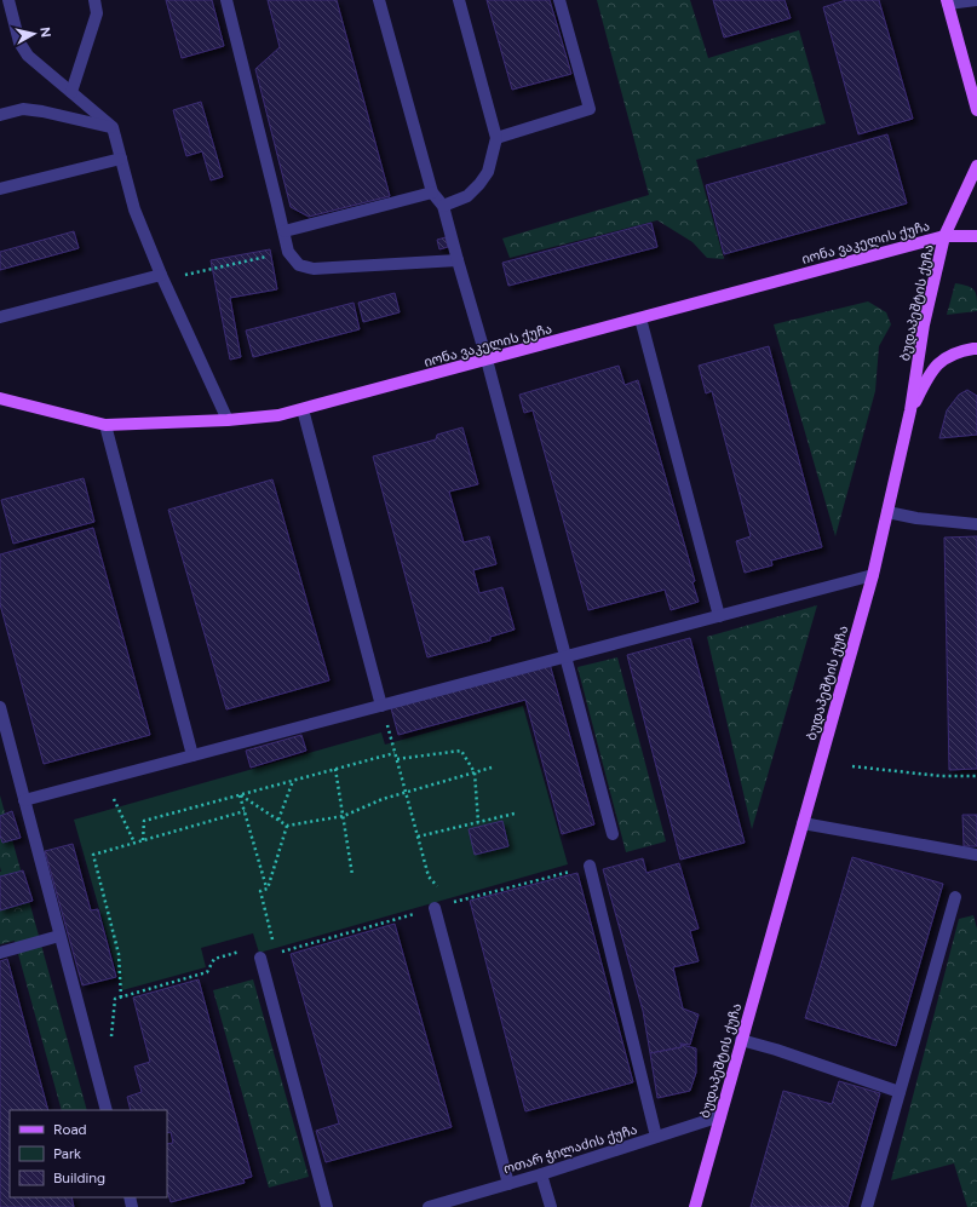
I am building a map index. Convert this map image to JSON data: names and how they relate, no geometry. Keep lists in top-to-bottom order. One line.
{"streets":{"main road":["იონა ვაკელის ქუჩა","ბუდაპეშტის ქუჩა"],"street":["ოთარ ჭილაძის ქუჩა"]},"crossings":[["იონა ვაკელის ქუჩა","ბუდაპეშტის ქუჩა"],["ბუდაპეშტის ქუჩა","ოთარ ჭილაძის ქუჩა"]],"legend":["Road","Park","Building"],"north":"right"}
